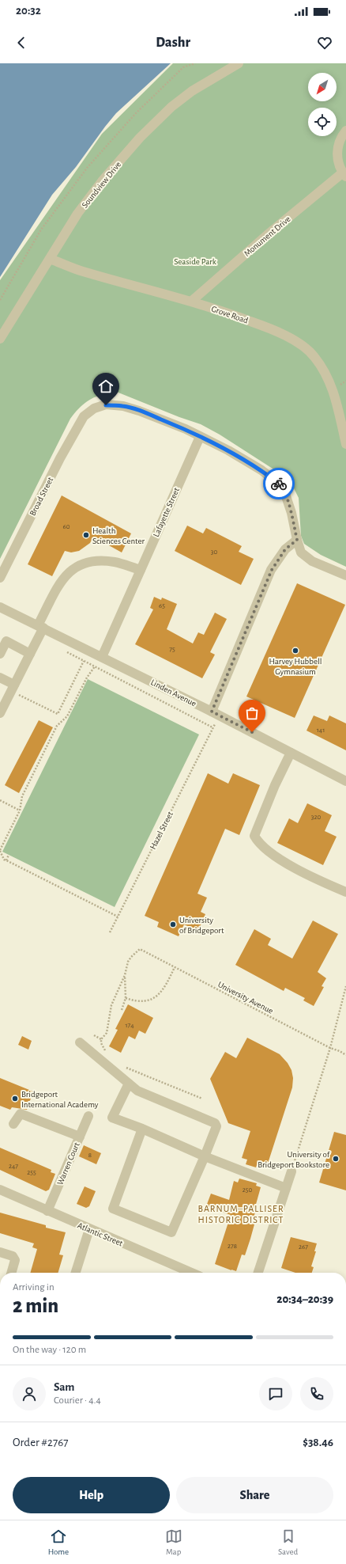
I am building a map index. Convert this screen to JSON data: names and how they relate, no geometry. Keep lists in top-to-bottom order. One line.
{"streets":{"street":["Soundview Drive","Monument Drive","Grove Road","Broad Street","Lafayette Street","Linden Avenue","Warren Court","Atlantic Street"],"path":["Hazel Street","University Avenue"]},"crossings":[["Soundview Drive","Grove Road"],["Monument Drive","Grove Road"],["Broad Street","Lafayette Street"],["Lafayette Street","Linden Avenue"],["Warren Court","Atlantic Street"]],"districts":["BARNUM–PALLISER HISTORIC DISTRICT"],"parks":["Seaside Park"],"places":["Health Sciences Center","Harvey Hubbell Gymnasium","University of Bridgeport","Bridgeport International Academy","University of Bridgeport Bookstore"],"house_numbers":["60","30","65","75","141","320","174","8","247","255","250","278","267"],"north":"bottom left","page":{"status":"20:32","header":"Dashr","heading":["2 min","Arriving in","20:34–20:39"],"panel":["Sam","Courier · 4.4","Order #2767","$38.46"],"bar":"On the way · 120 m","buttons":["Help","Share"],"tabs":["Home","Map","Saved"]}}
